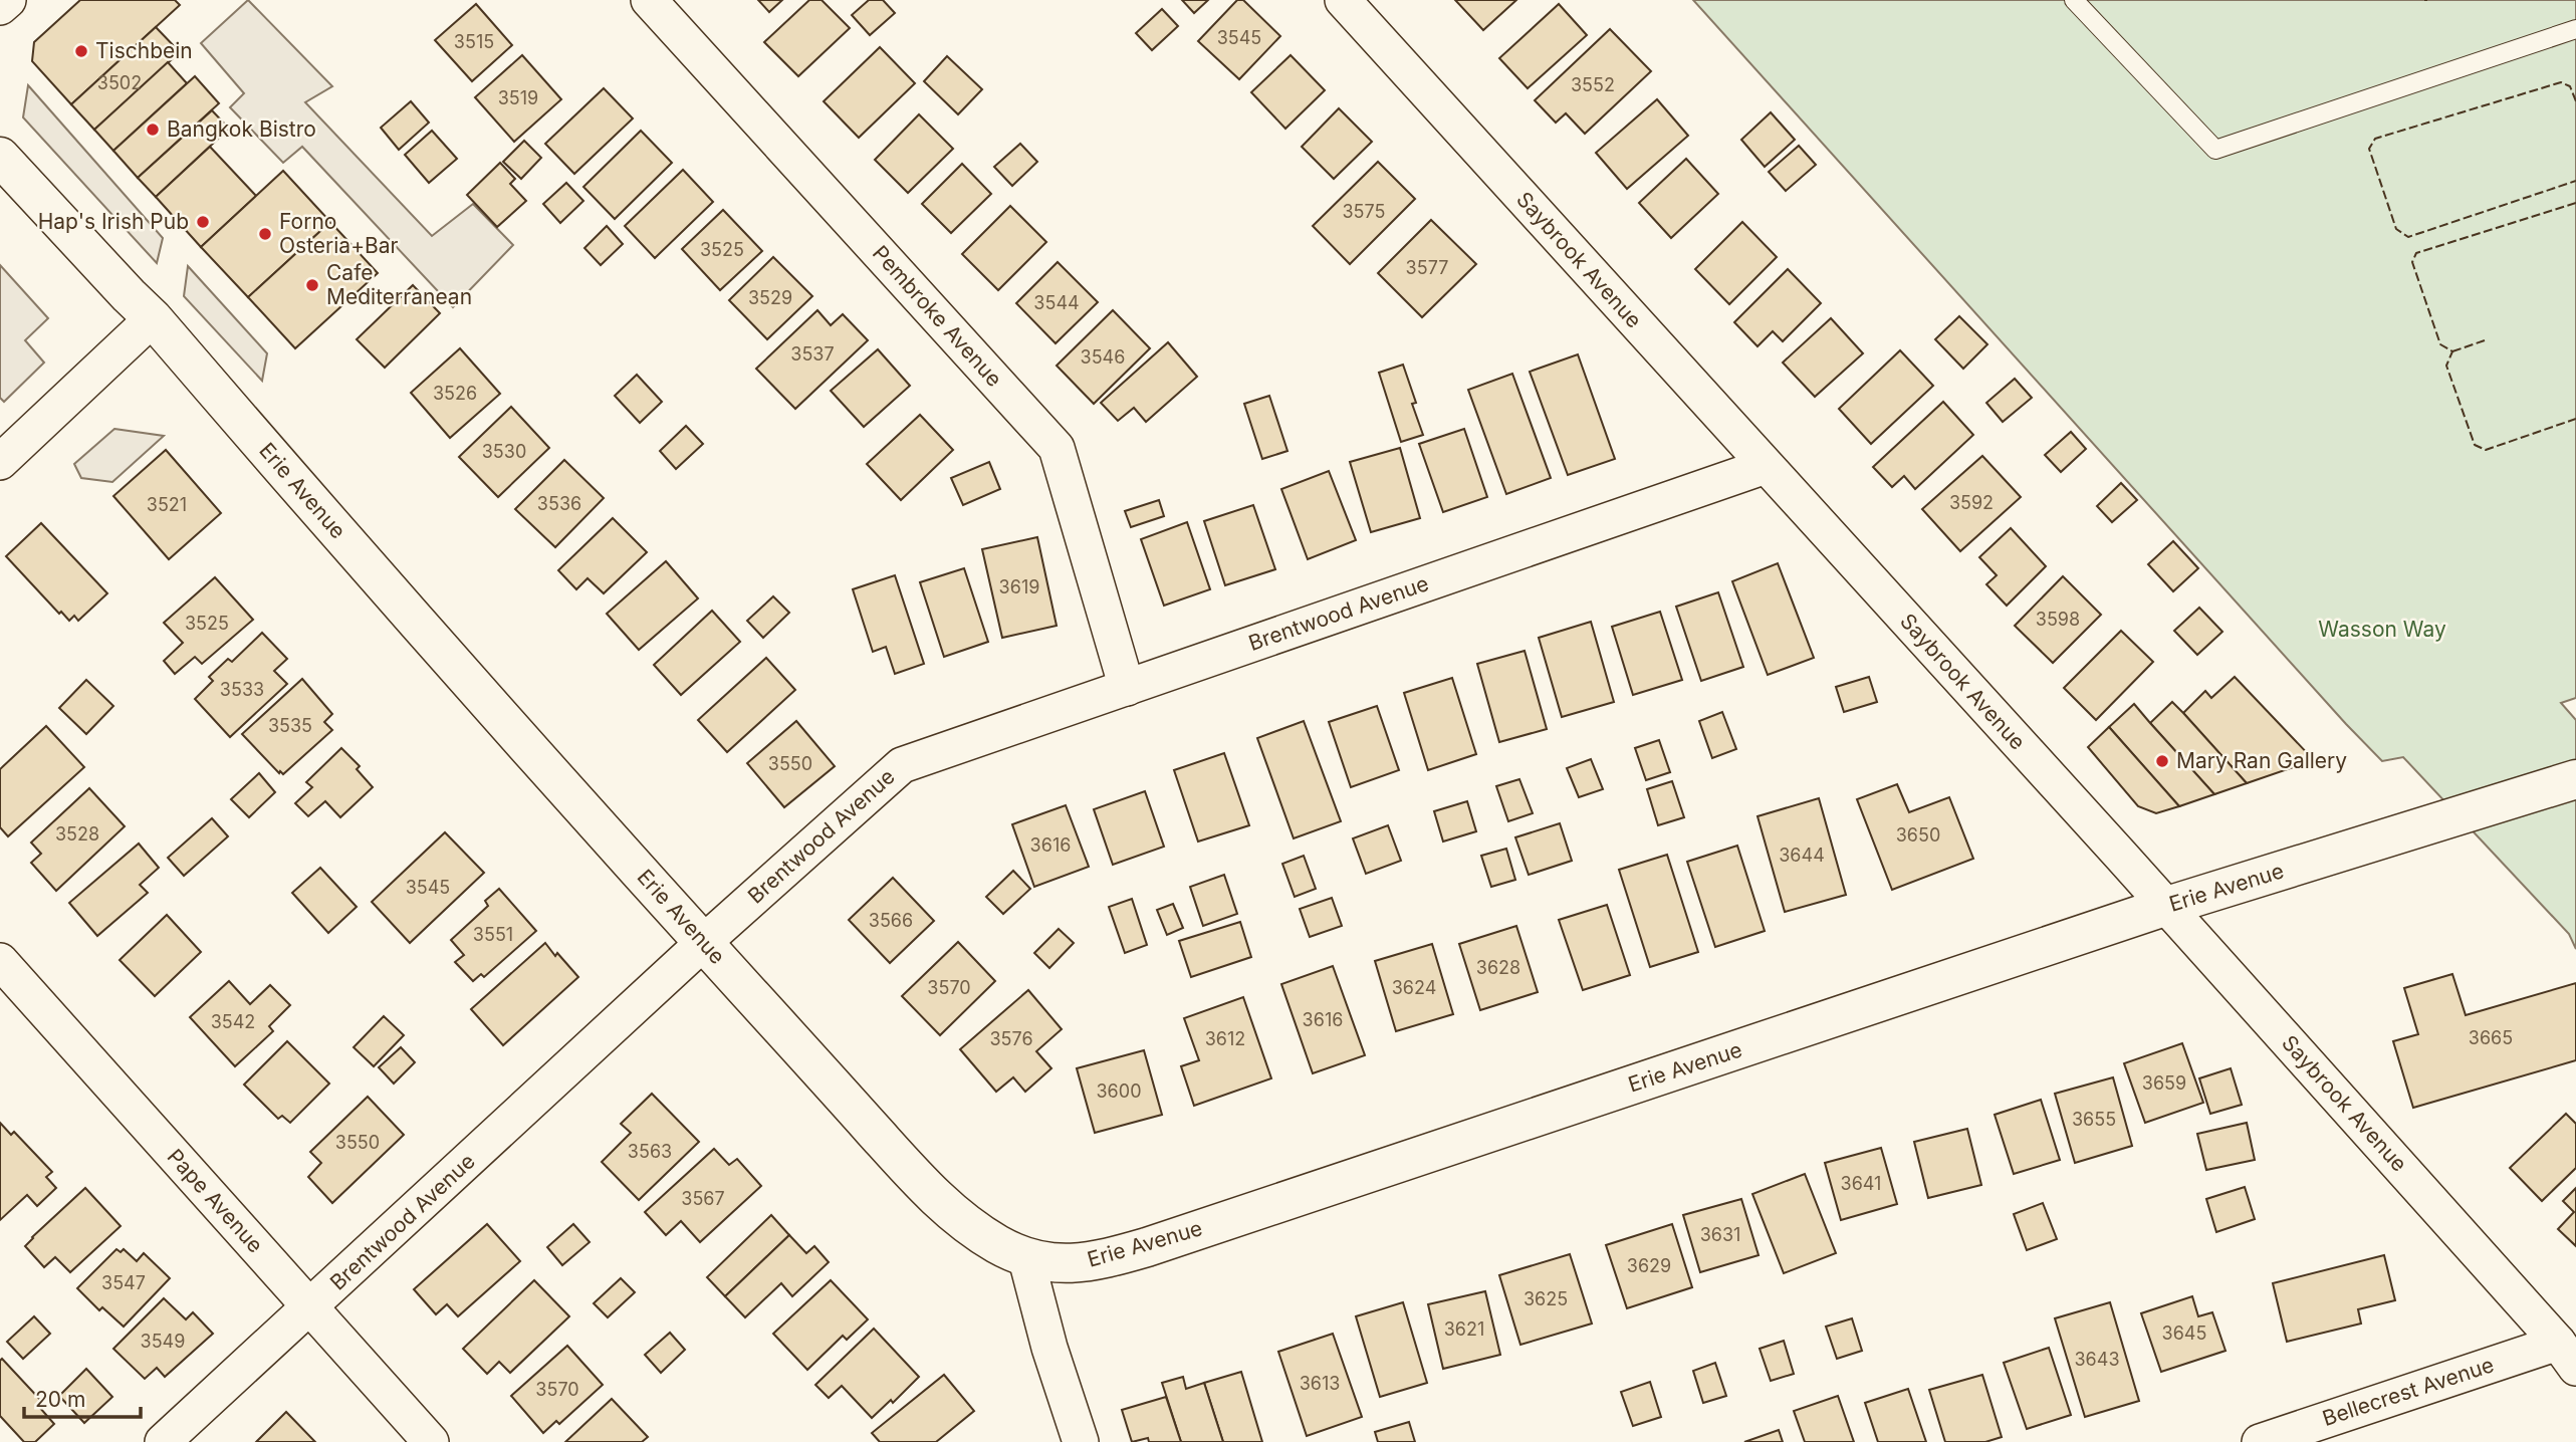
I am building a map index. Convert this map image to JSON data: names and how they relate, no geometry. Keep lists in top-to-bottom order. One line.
{"streets":{"street":["Saybrook Avenue","Pembroke Avenue","Erie Avenue","Brentwood Avenue","Pape Avenue","Bellecrest Avenue"]},"crossings":[["Saybrook Avenue","Erie Avenue"],["Saybrook Avenue","Brentwood Avenue"],["Saybrook Avenue","Bellecrest Avenue"],["Pembroke Avenue","Brentwood Avenue"],["Erie Avenue","Brentwood Avenue"],["Brentwood Avenue","Pape Avenue"]],"parks":["Wasson Way"],"places":["Tischbein","Bangkok Bistro","Hap's Irish Pub","Forno Osteria+Bar","Cafe Mediterranean","Mary Ran Gallery"],"house_numbers":["3545","3515","3502","3552","3519","3575","3525","3577","3529","3544","3537","3546","3526","3530","3592","3536","3521","3619","3598","3525","3533","3535","3550","3528","3650","3616","3644","3545","3566","3551","3628","3570","3624","3616","3542","3665","3576","3612","3659","3600","3655","3550","3563","3641","3567","3631","3629","3547","3625","3621","3645","3549","3643","3613","3570"],"scale_bar":"20 m"}
